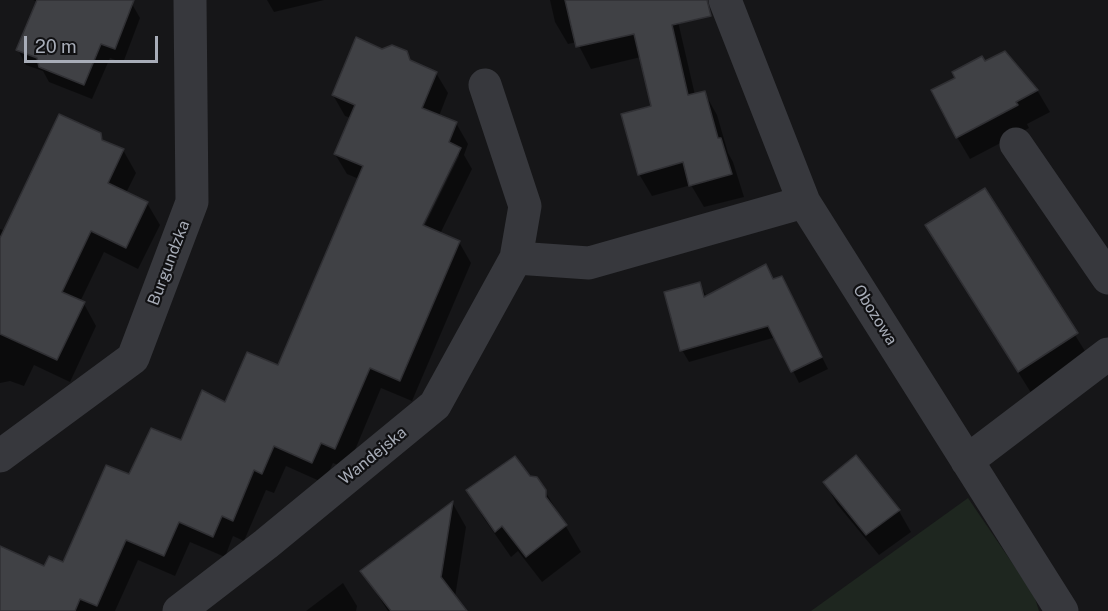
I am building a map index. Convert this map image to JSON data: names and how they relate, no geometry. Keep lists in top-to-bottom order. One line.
{"streets":{"street":["Burgundzka","Obozowa","Wandejska"]},"scale_bar":"20 m"}
